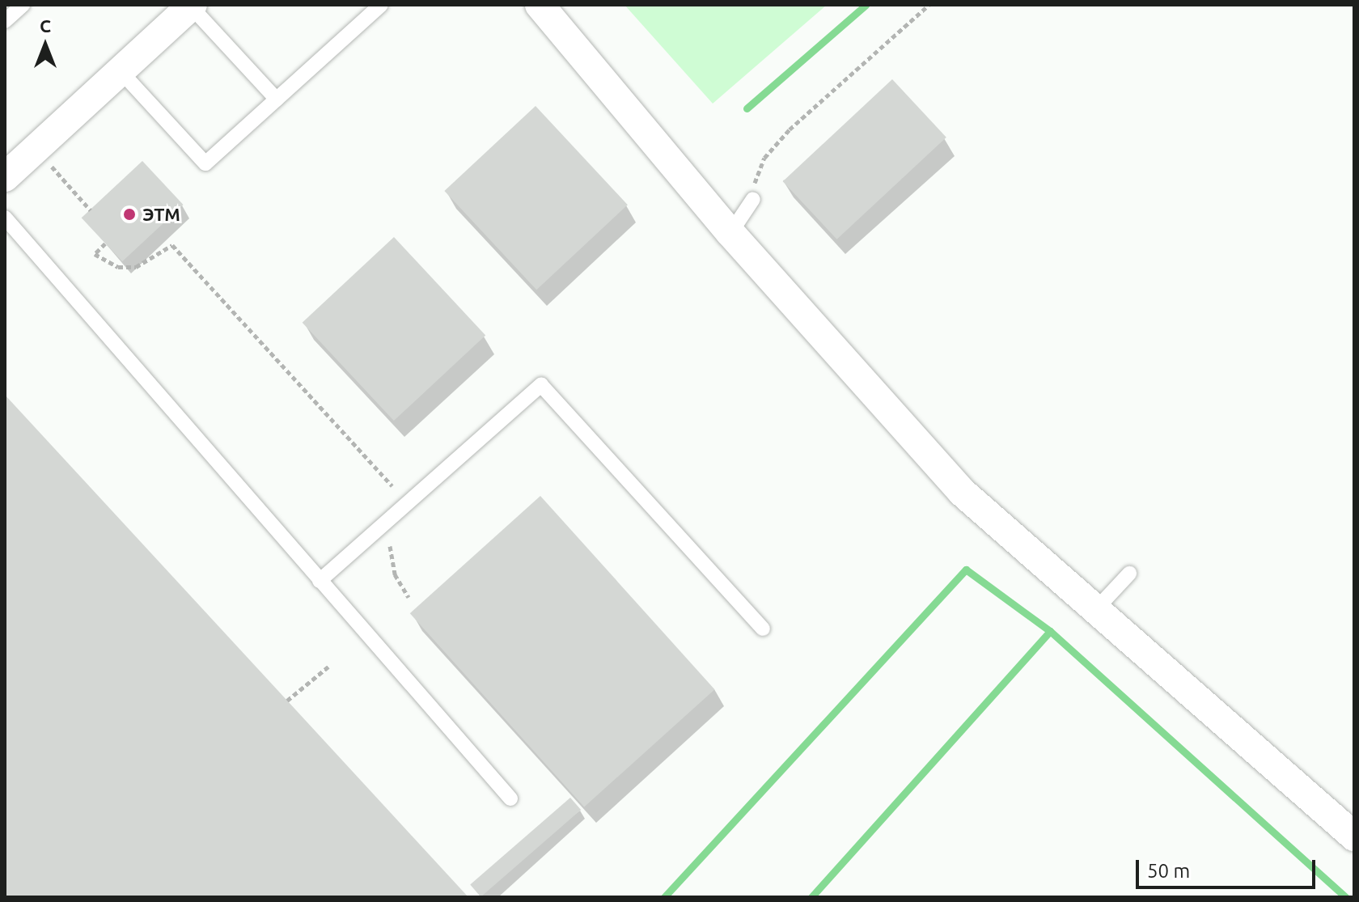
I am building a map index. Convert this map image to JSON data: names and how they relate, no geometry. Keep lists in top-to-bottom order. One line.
{"places":["ЭТМ"],"scale_bar":"50 m","north":"top"}
